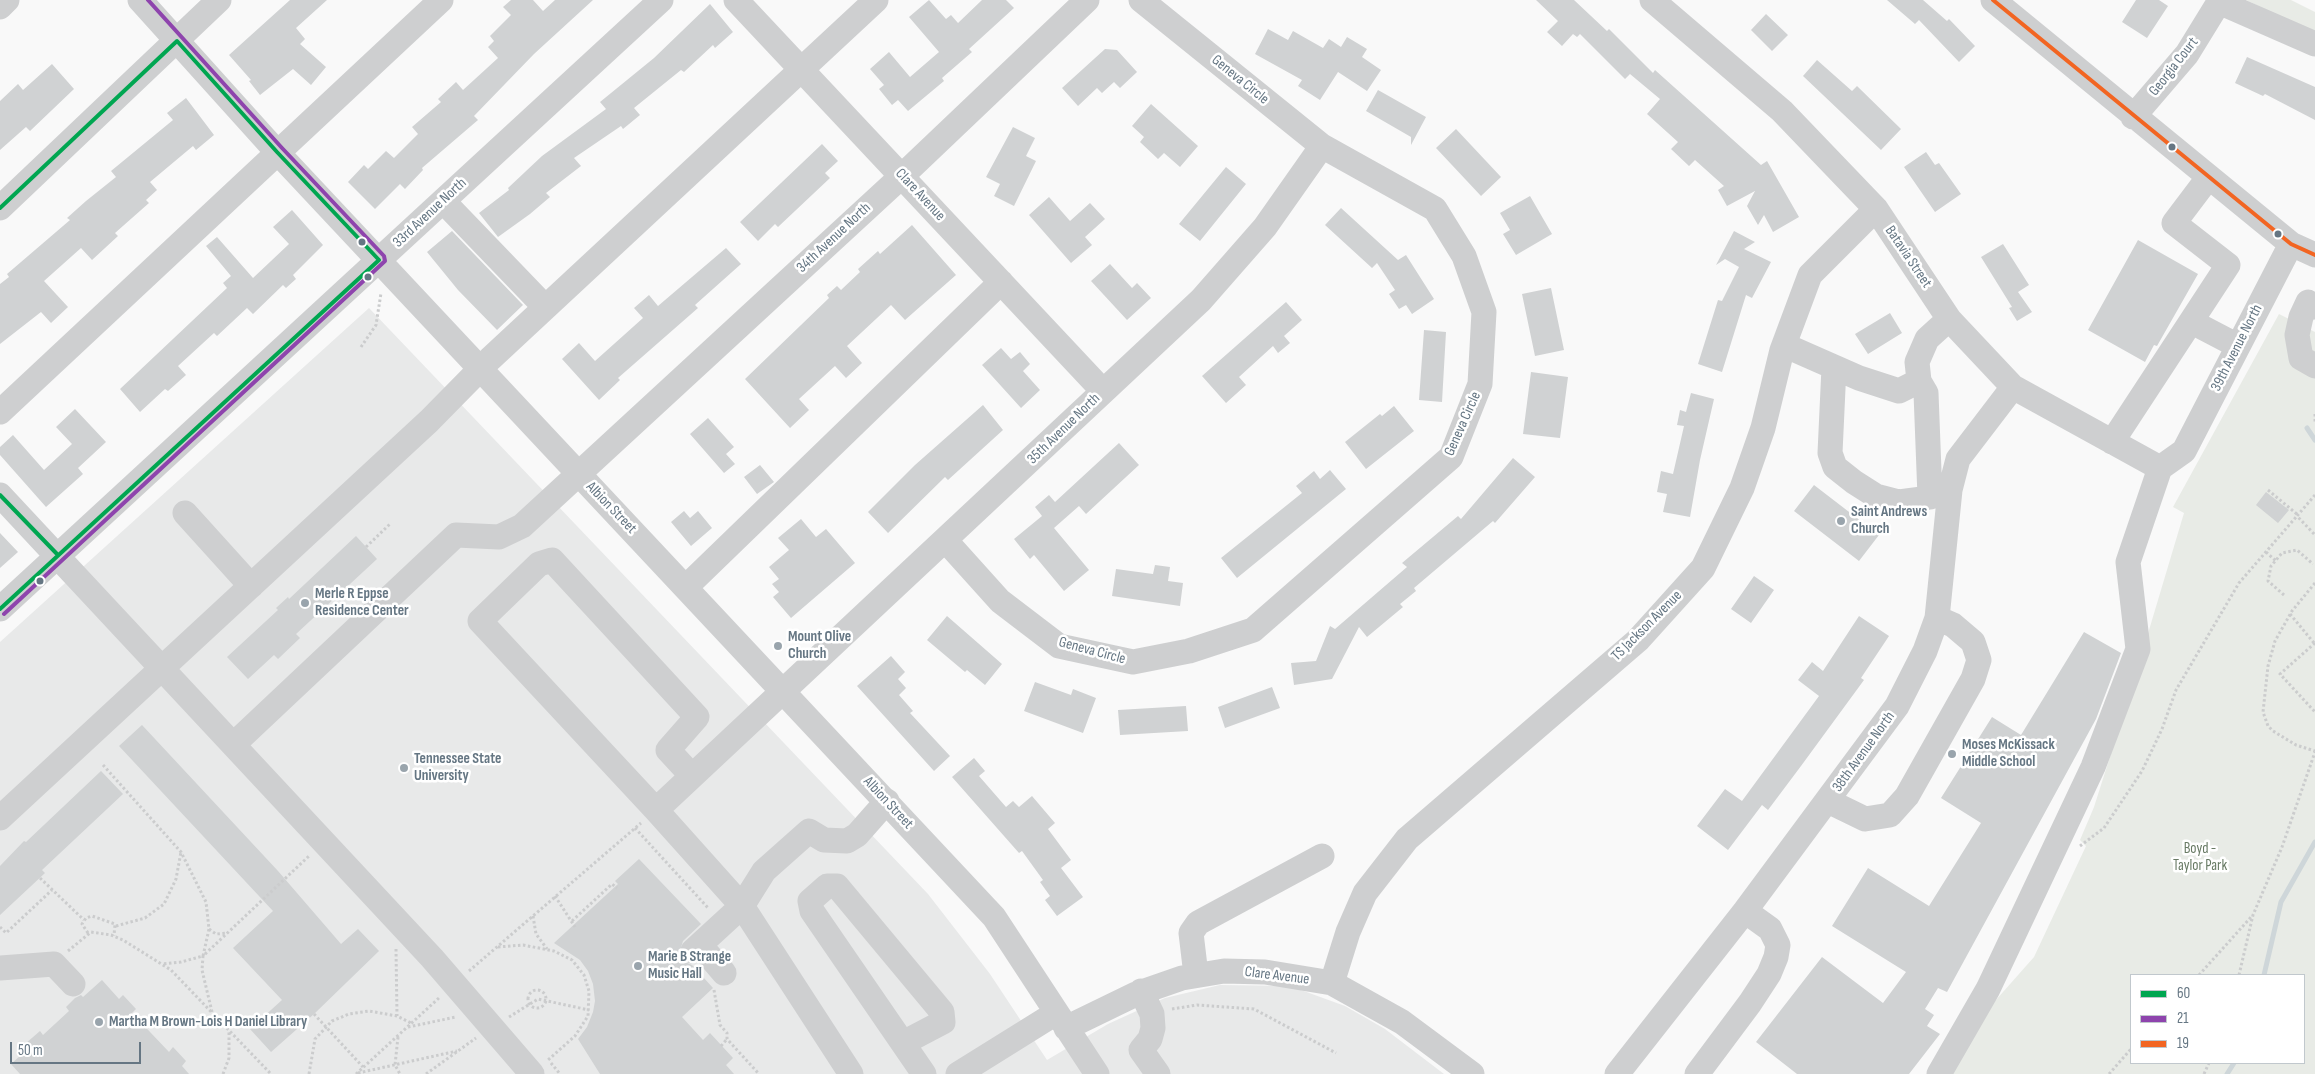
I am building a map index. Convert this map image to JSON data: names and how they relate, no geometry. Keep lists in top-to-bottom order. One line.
{"streets":{"street":["Georgia Court","Geneva Circle","Clare Avenue","33rd Avenue North","34th Avenue North","Batavia Street","39th Avenue North","35th Avenue North","Albion Street","TS Jackson Avenue","38th Avenue North"]},"crossings":[["Geneva Circle","35th Avenue North"],["Clare Avenue","34th Avenue North"],["Clare Avenue","35th Avenue North"],["Clare Avenue","Albion Street"],["Clare Avenue","TS Jackson Avenue"],["33rd Avenue North","Albion Street"],["34th Avenue North","Albion Street"],["Batavia Street","39th Avenue North"],["Batavia Street","TS Jackson Avenue"],["Batavia Street","38th Avenue North"],["35th Avenue North","Albion Street"]],"parks":["Boyd - Taylor Park"],"places":["Saint Andrews Church","Merle R Eppse Residence Center","Mount Olive Church","Moses McKissack Middle School","Tennessee State University","Marie B Strange Music Hall","Martha M Brown-Lois H Daniel Library"],"lines":["transit line 21","transit line 19","transit line 60"],"legend":["60","21","19"],"scale_bar":"50 m"}
